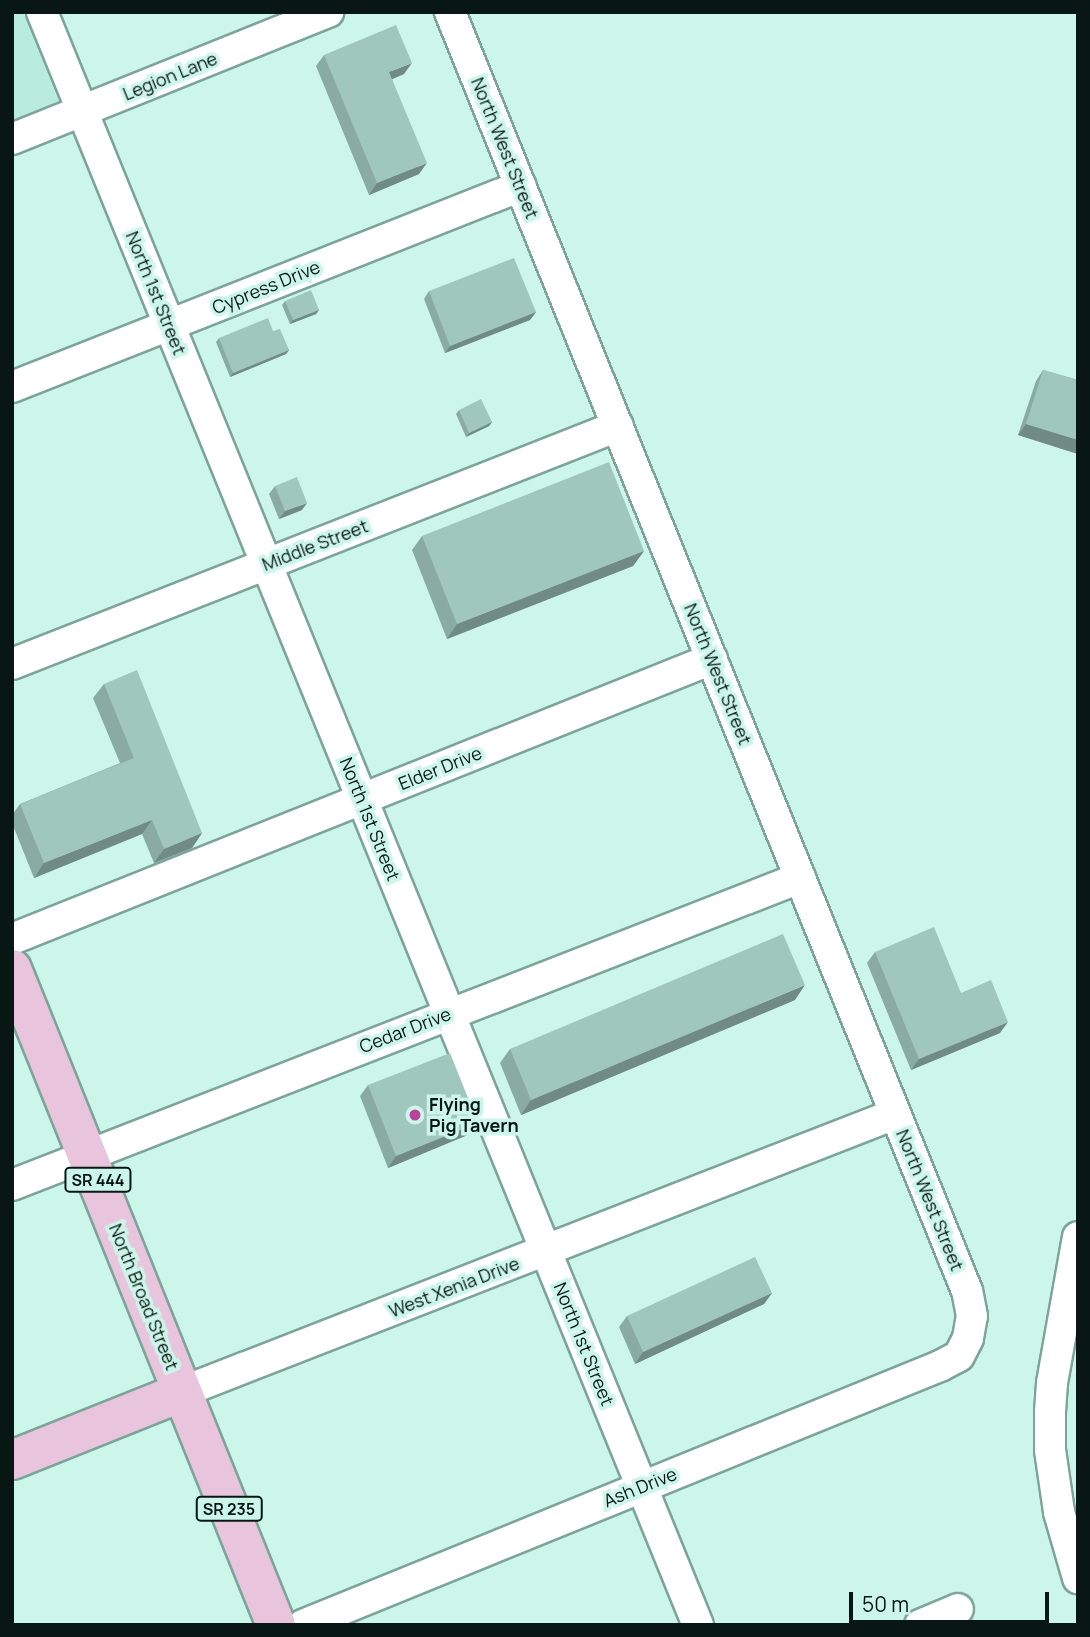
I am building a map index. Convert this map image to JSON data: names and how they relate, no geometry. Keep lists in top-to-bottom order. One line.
{"streets":{"main road":["SR 444","West Xenia Drive","North Broad Street","SR 235"],"street":["Legion Lane","North West Street","Cypress Drive","North 1st Street","Middle Street","Elder Drive","Cedar Drive","Ash Drive"]},"crossings":[["Legion Lane","North 1st Street"],["North West Street","Cypress Drive"],["North West Street","Middle Street"],["North West Street","Elder Drive"],["North West Street","Cedar Drive"],["North West Street","West Xenia Drive"],["North West Street","Ash Drive"],["Cypress Drive","North 1st Street"],["North 1st Street","Middle Street"],["North 1st Street","Elder Drive"],["North 1st Street","Cedar Drive"],["North 1st Street","West Xenia Drive"],["North 1st Street","Ash Drive"],["Cedar Drive","North Broad Street"],["West Xenia Drive","North Broad Street"]],"places":["Flying Pig Tavern"],"scale_bar":"50 m"}
